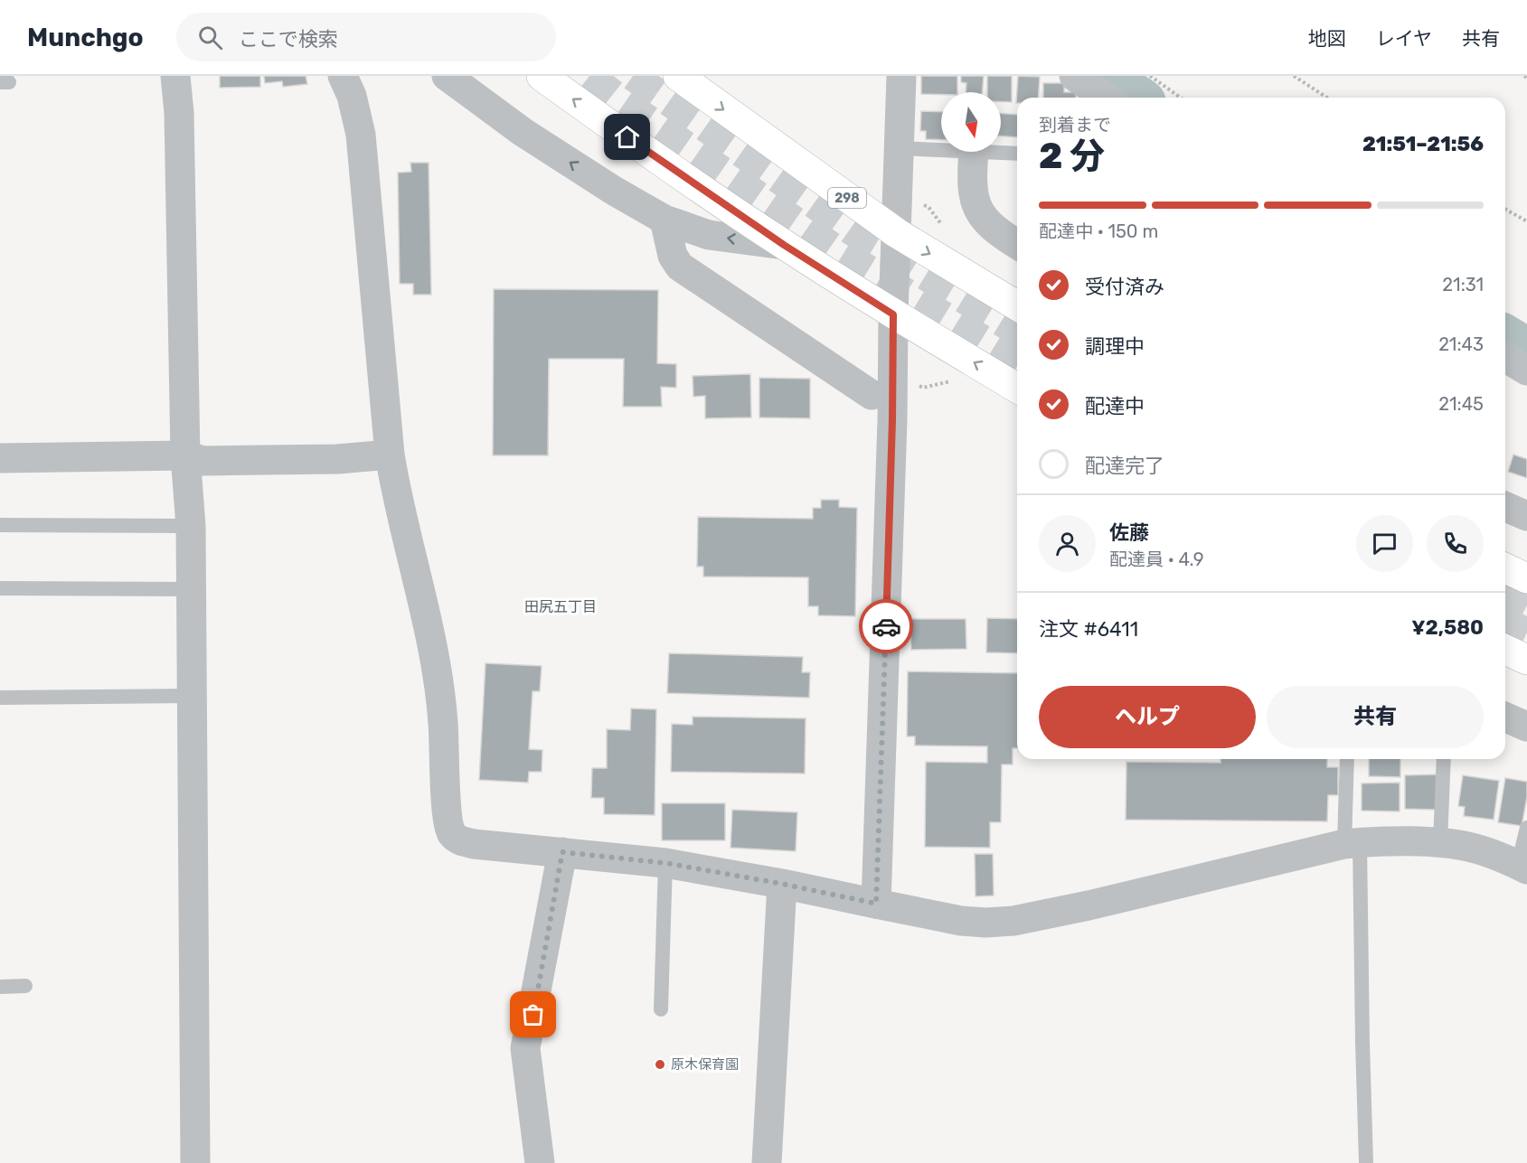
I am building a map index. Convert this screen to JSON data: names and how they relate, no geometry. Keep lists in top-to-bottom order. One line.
{"streets":{"highway":["298"]},"districts":["田尻五丁目"],"places":["原木保育園"],"north":"bottom","page":{"header":"Munchgo","search":"ここで検索","nav":["地図","レイヤ","共有"],"heading":["2 分","到着まで","21:51–21:56"],"panel":["佐藤","配達員 · 4.9","注文 #6411","¥2,580"],"bar":"配達中 · 150 m","list":[["受付済み","21:31"],["調理中","21:43"],["配達中","21:45"],"配達完了"],"buttons":["ヘルプ","共有"]}}
